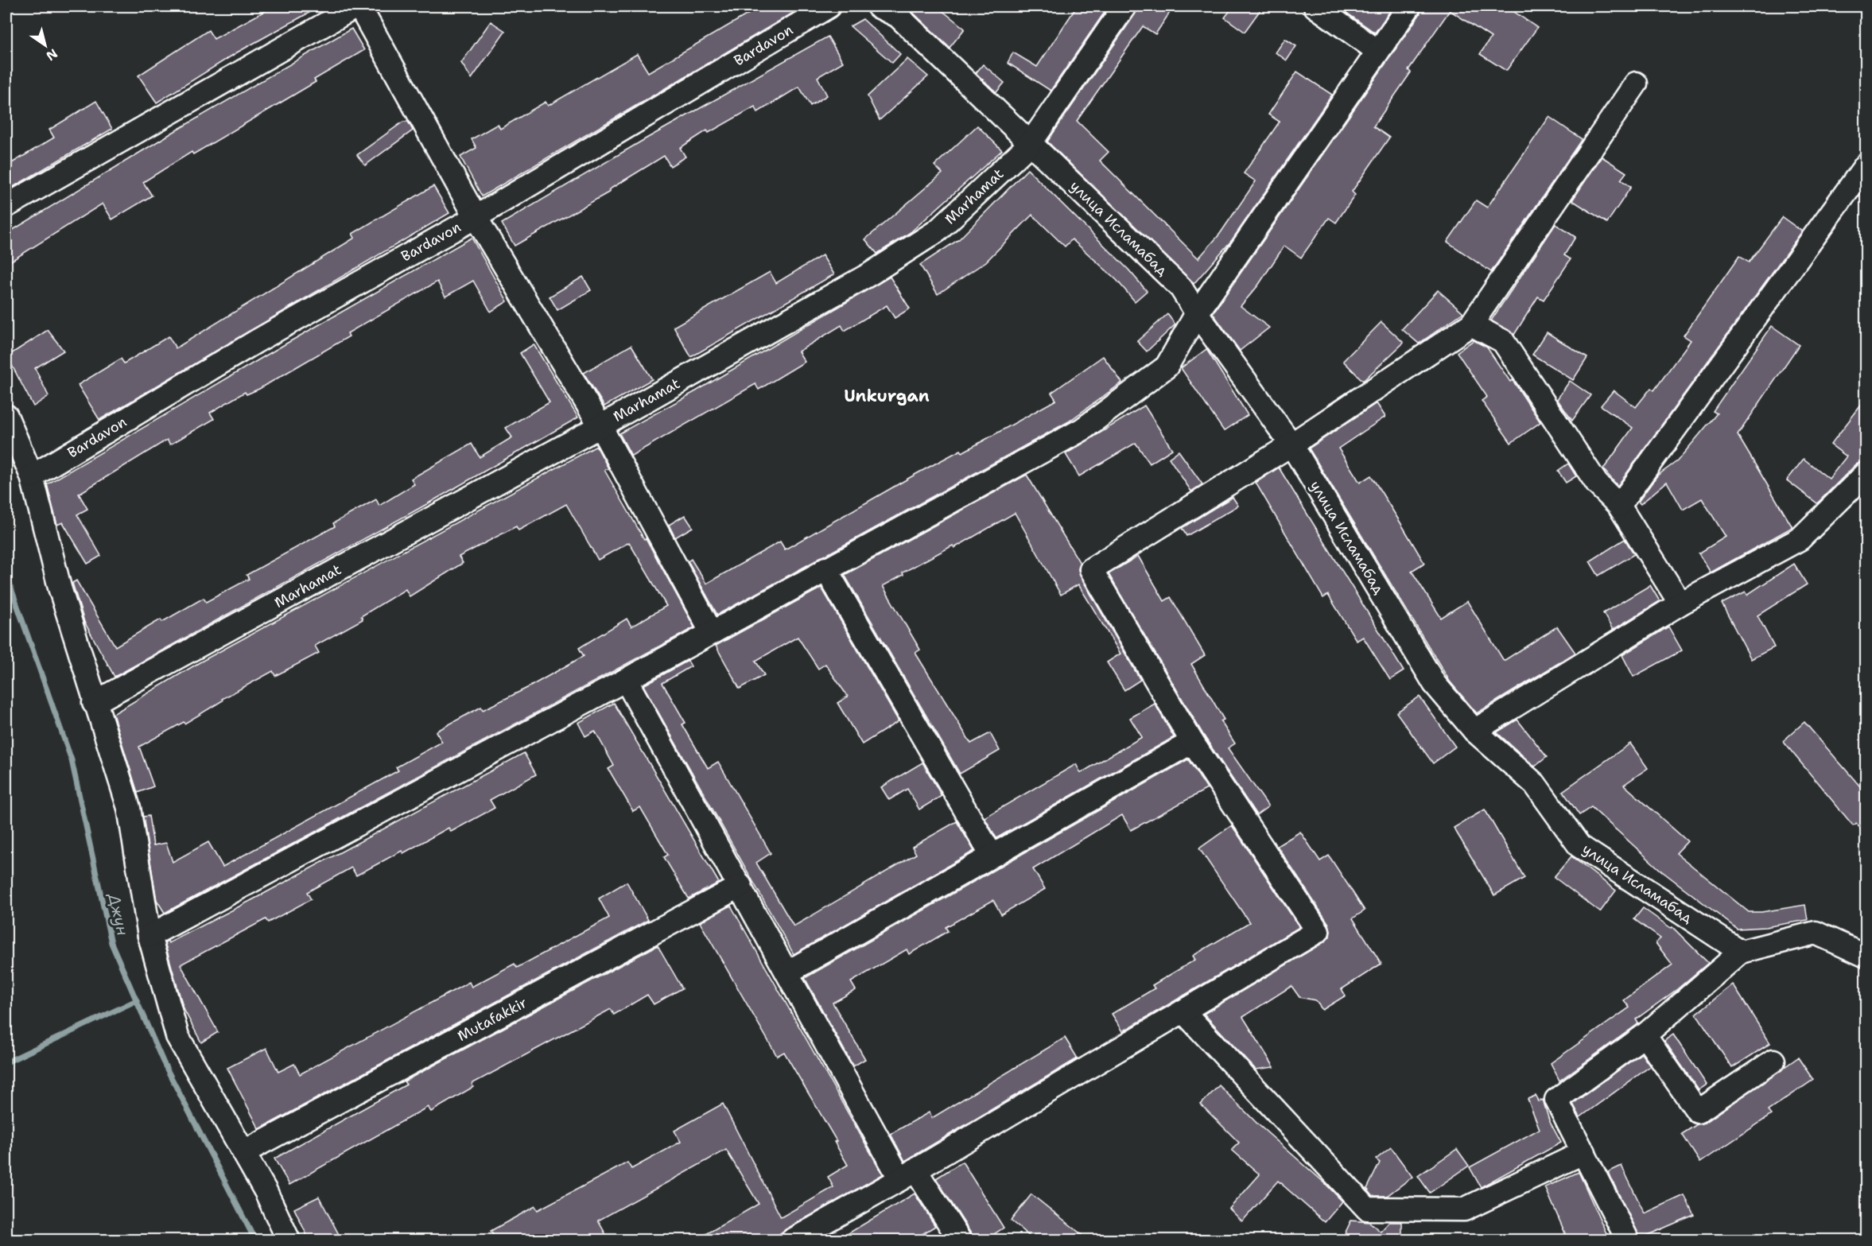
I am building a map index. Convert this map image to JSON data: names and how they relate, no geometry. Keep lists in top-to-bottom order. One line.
{"streets":{"street":["Bardavon","Marhamat","улица Исламабад","Mutafakkir"]},"crossings":[["Marhamat","улица Исламабад"]],"districts":["Unkurgan"],"water":["Джун"],"north":"bottom right"}
